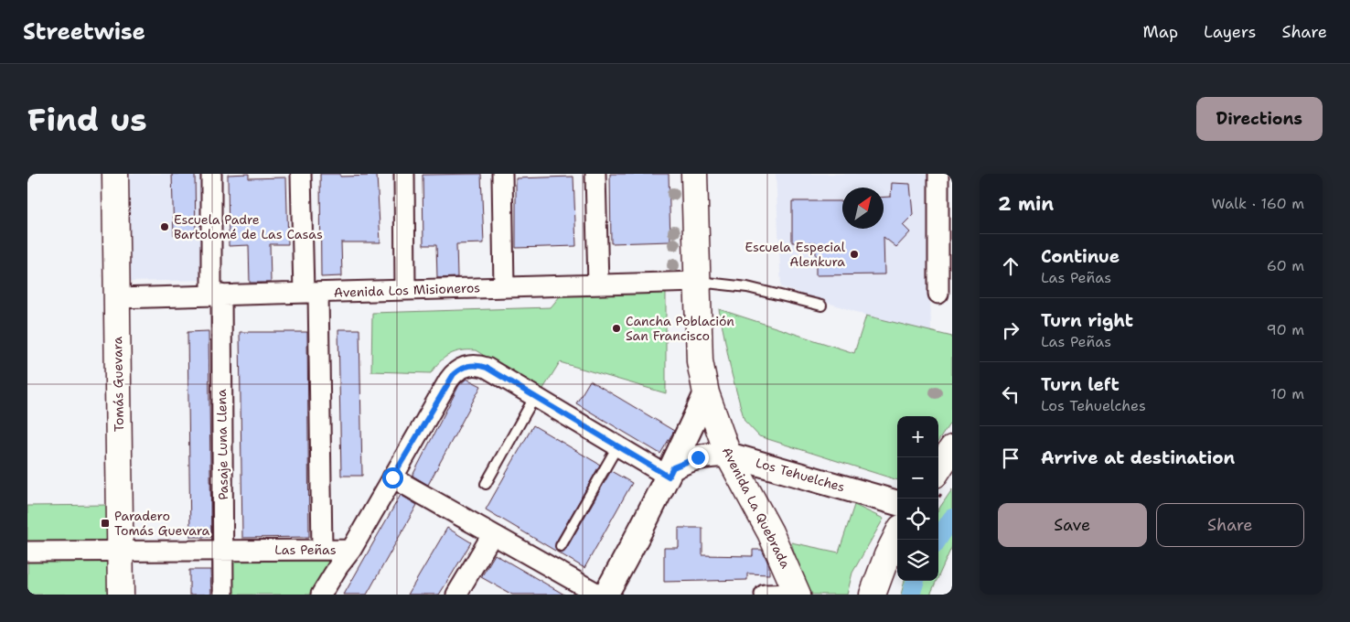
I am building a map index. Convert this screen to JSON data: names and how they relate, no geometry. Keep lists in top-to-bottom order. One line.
{"streets":{"main road":["Tomás Guevara","Avenida La Quebrada"],"street":["Avenida Los Misioneros","Pasaje Luna Llena","Los Tehuelches","Las Peñas"]},"crossings":[["Avenida Los Misioneros","Tomás Guevara"],["Avenida Los Misioneros","Pasaje Luna Llena"],["Avenida Los Misioneros","Avenida La Quebrada"],["Tomás Guevara","Las Peñas"],["Pasaje Luna Llena","Las Peñas"],["Los Tehuelches","Avenida La Quebrada"],["Los Tehuelches","Las Peñas"]],"places":{"other":["Escuela Padre Bartolomé de Las Casas","Escuela Especial Alenkura","Cancha Población San Francisco"],"transit":["Paradero Tomás Guevara"]},"north":"top right","page":{"header":"Streetwise","nav":["Map","Layers","Share"],"buttons":["Directions",["Save","Share"]],"title":"Find us","heading":["2 min","Walk · 160 m"],"list":[["Continue","Las Peñas","60 m"],["Turn right","Las Peñas","90 m"],["Turn left","Los Tehuelches","10 m"],"Arrive at destination"],"map_buttons":["+","−"]}}
